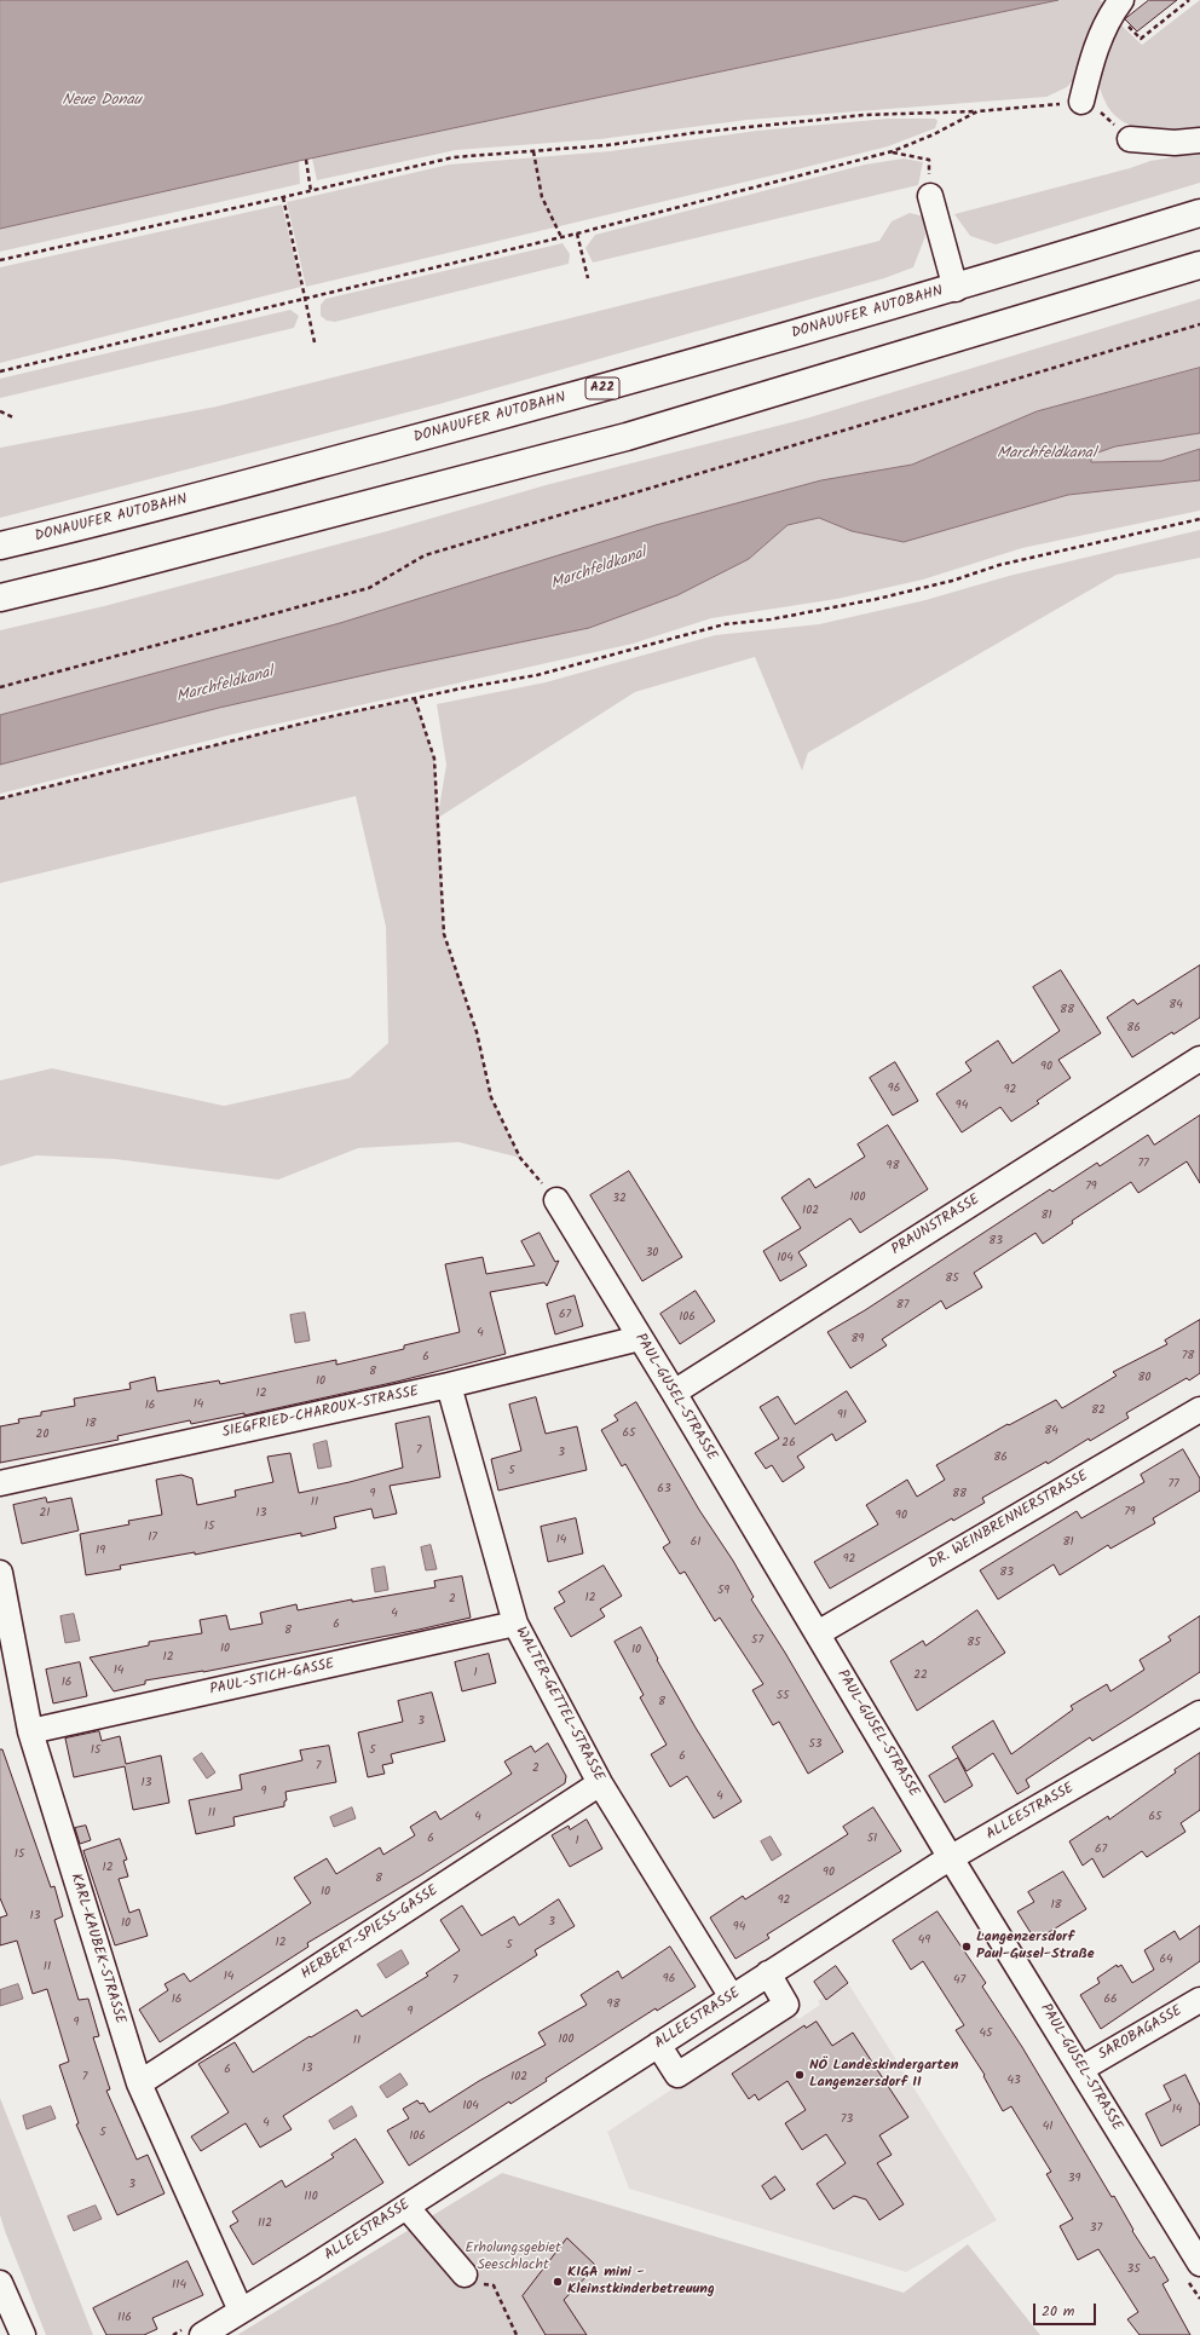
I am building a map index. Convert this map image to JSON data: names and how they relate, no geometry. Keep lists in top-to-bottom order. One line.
{"streets":{"highway":["DONAUUFER AUTOBAHN","A22"],"street":["PRAUNSTRASSE","PAUL-GUSEL-STRASSE","SIEGFRIED-CHAROUX-STRASSE","DR. WEINBRENNERSTRASSE","PAUL-STICH-GASSE","WALTER-GETTEL-STRASSE","ALLEESTRASSE","HERBERT-SPIESS-GASSE","KARL-KAUBEK-STRASSE","SAROBAGASSE"]},"crossings":[["PRAUNSTRASSE","PAUL-GUSEL-STRASSE"],["PAUL-GUSEL-STRASSE","SIEGFRIED-CHAROUX-STRASSE"],["PAUL-GUSEL-STRASSE","DR. WEINBRENNERSTRASSE"],["PAUL-GUSEL-STRASSE","ALLEESTRASSE"],["PAUL-GUSEL-STRASSE","SAROBAGASSE"],["SIEGFRIED-CHAROUX-STRASSE","WALTER-GETTEL-STRASSE"],["PAUL-STICH-GASSE","WALTER-GETTEL-STRASSE"],["PAUL-STICH-GASSE","KARL-KAUBEK-STRASSE"],["WALTER-GETTEL-STRASSE","ALLEESTRASSE"],["WALTER-GETTEL-STRASSE","HERBERT-SPIESS-GASSE"],["ALLEESTRASSE","KARL-KAUBEK-STRASSE"],["HERBERT-SPIESS-GASSE","KARL-KAUBEK-STRASSE"]],"water":["Neue Donau","Marchfeldkanal"],"parks":["Erholungsgebiet Seeschlacht"],"places":["Langenzersdorf Paul-Gusel-Straße","NÖ Landeskindergarten Langenzersdorf II","KIGA mini - Kleinstkinderbetreuung"],"house_numbers":["84","88","86","90","96","92","94","77","98","79","100","32","102","81","83","30","104","85","87","67","106","4","89","78","6","8","80","10","12","14","16","82","91","18","84","65","20","26","7","3","86","5","77","63","9","88","11","79","21","13","90","15","17","14","61","81","19","92","83","59","12","2","4","6","8","57","85","10","10","12","14","1","22","16","55","8","3","53","15","5","6","7","2","13","9","4","11","4","65","6","51","1","67","15","12","90","8","10","92","18","13","3","10","94","49","12","5","64","11","14","96","7","47","16","66","98","9","9","45","100","11","13","6","7","102","43","104","14","73","4","41","5","106","39","3","110","112","37","35","114","116"],"scale_bar":"20 m"}
